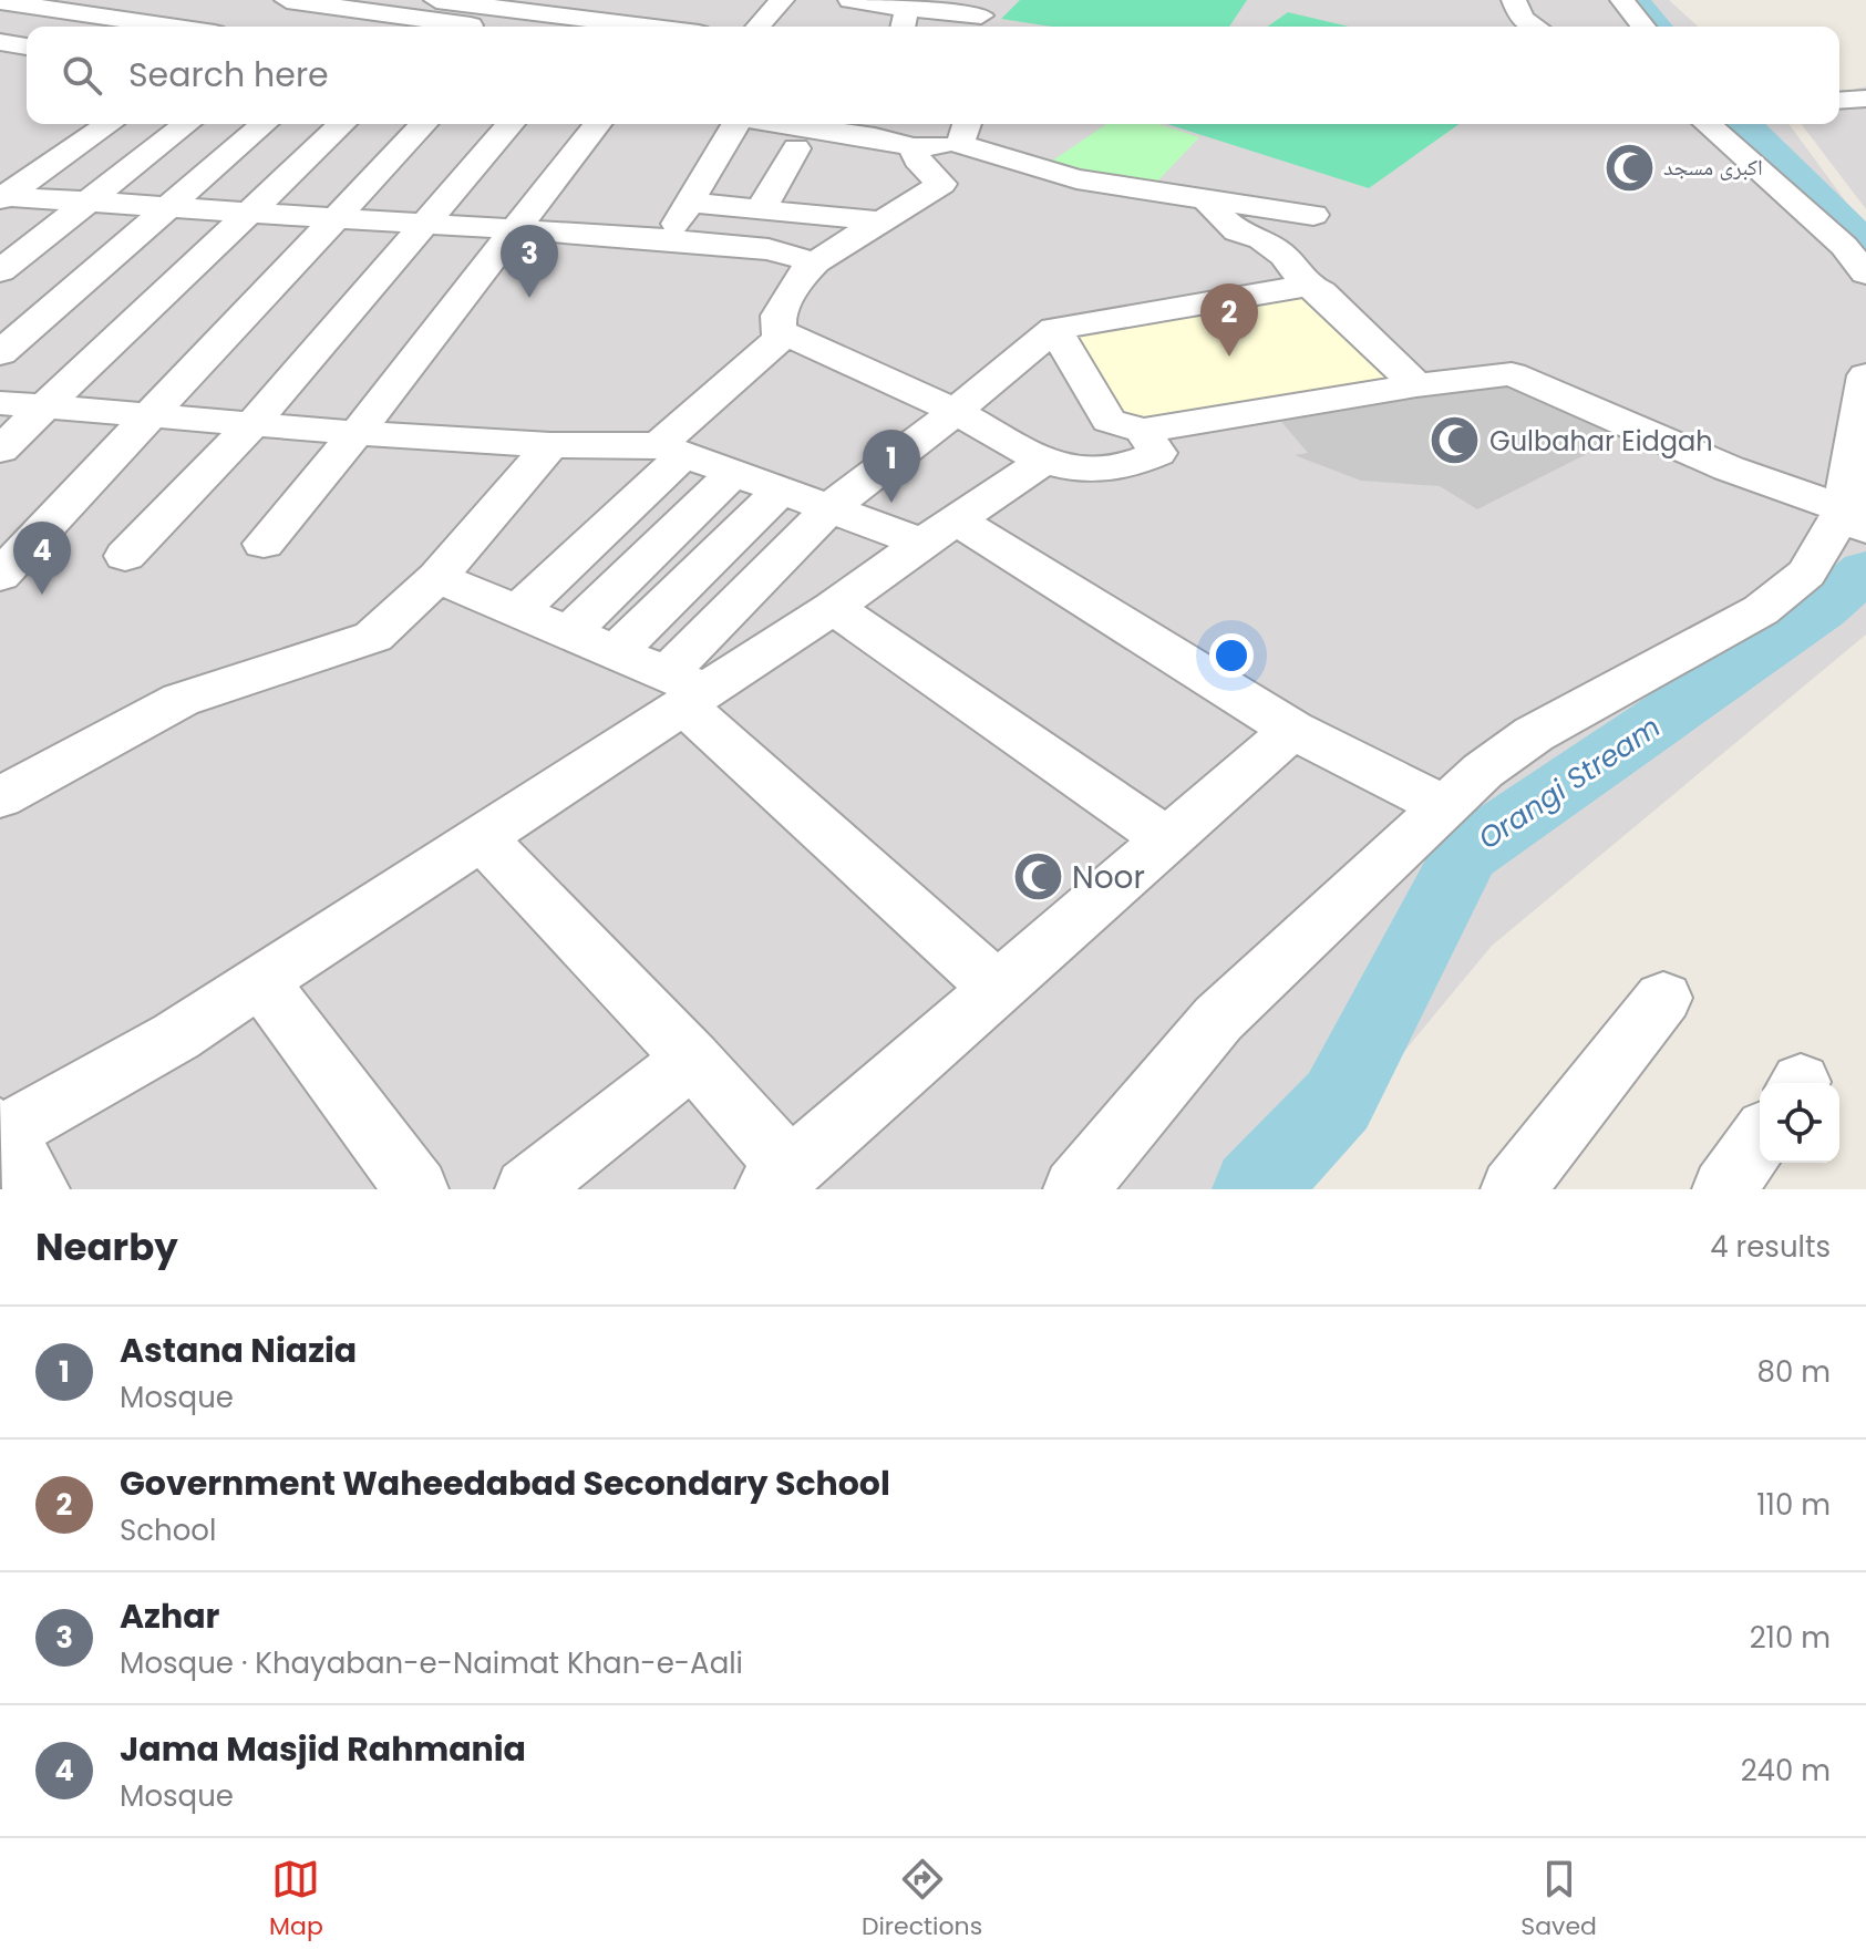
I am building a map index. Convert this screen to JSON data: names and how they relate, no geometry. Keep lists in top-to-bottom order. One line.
{"water":["Orangi Stream"],"places":{"mosque":["اکبری مسجد","Gulbahar Eidgah","Noor"]},"page":{"search":"Search here","pins":["3","2","1","4"],"heading":["Nearby","4 results"],"list":[{"mark":"1","name":"Astana Niazia","note":"Mosque","value":"80 m"},{"mark":"2","name":"Government Waheedabad Secondary School","note":"School","value":"110 m"},{"mark":"3","name":"Azhar","note":"Mosque · Khayaban-e-Naimat Khan-e-Aali","value":"210 m"},{"mark":"4","name":"Jama Masjid Rahmania","note":"Mosque","value":"240 m"}],"nav":["Map","Directions","Saved"]}}
